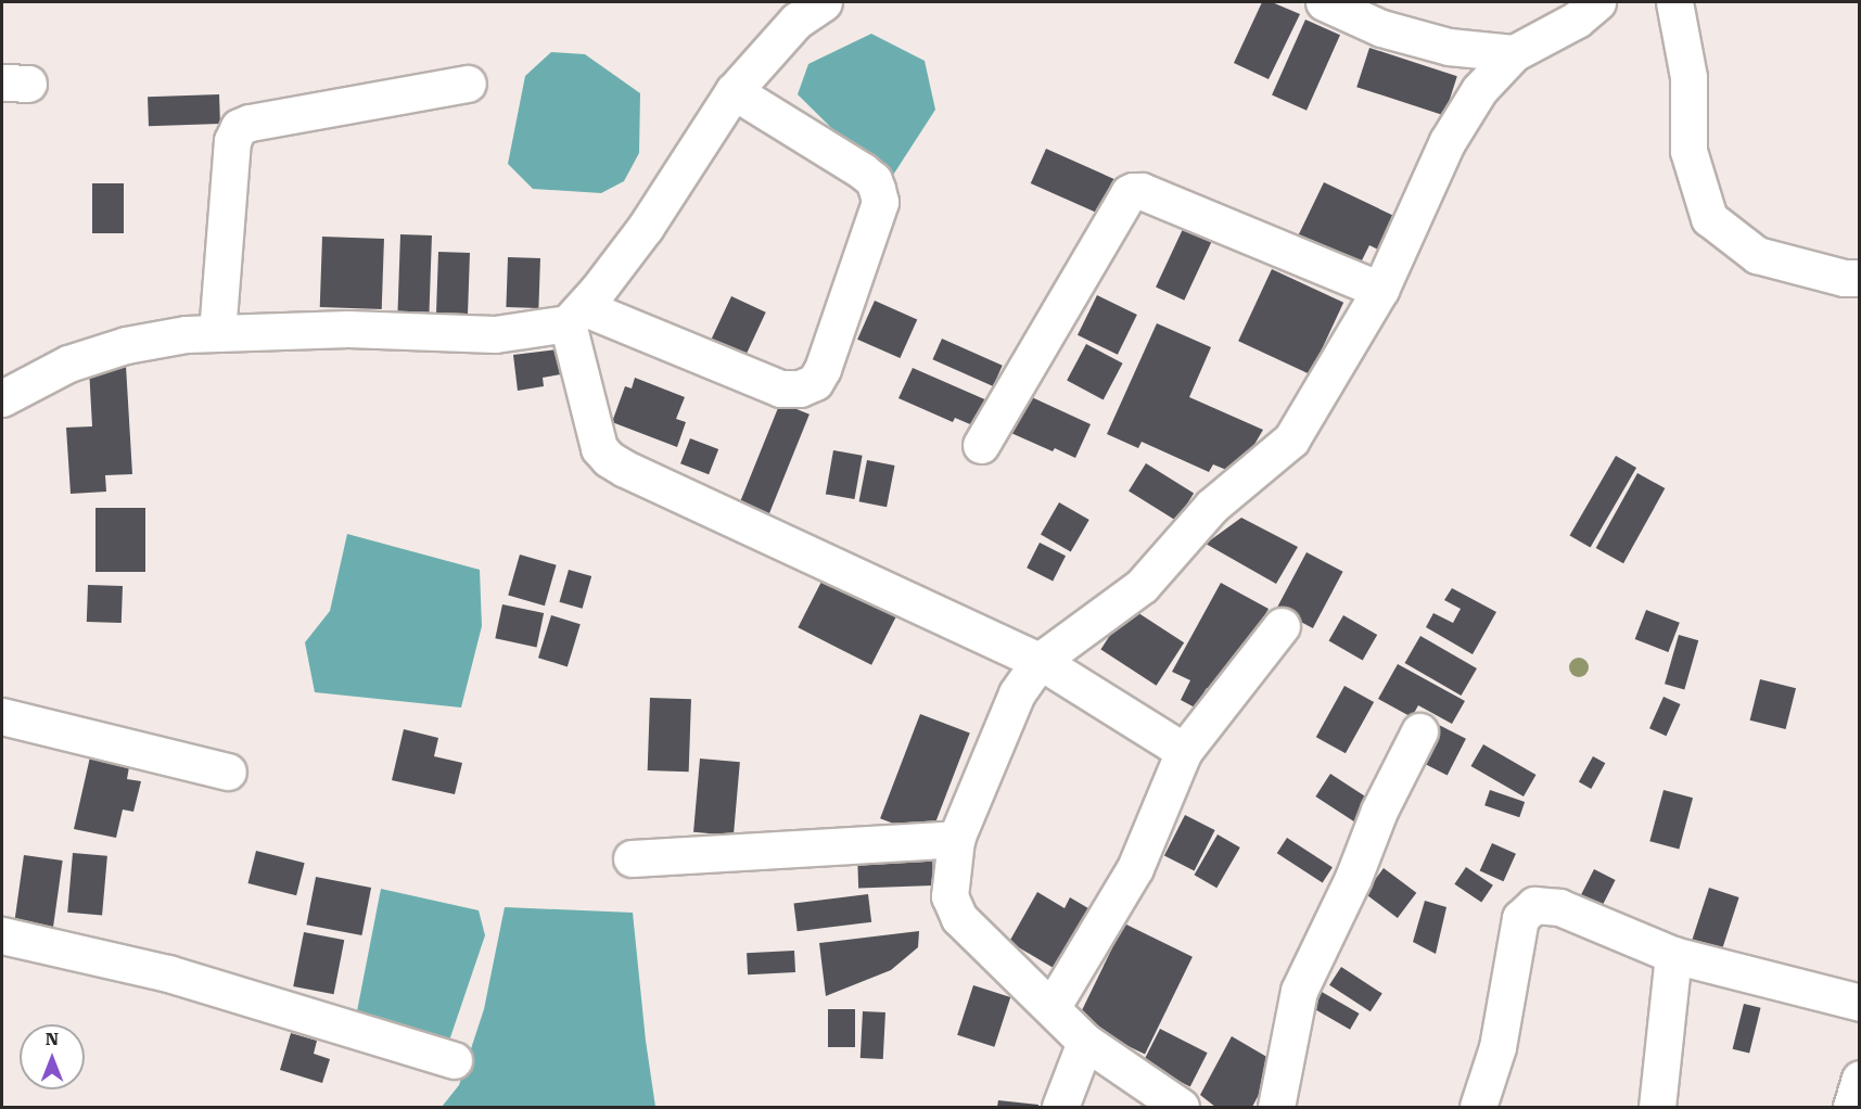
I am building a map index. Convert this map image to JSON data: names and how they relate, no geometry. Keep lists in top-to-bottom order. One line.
{"north":"top"}
